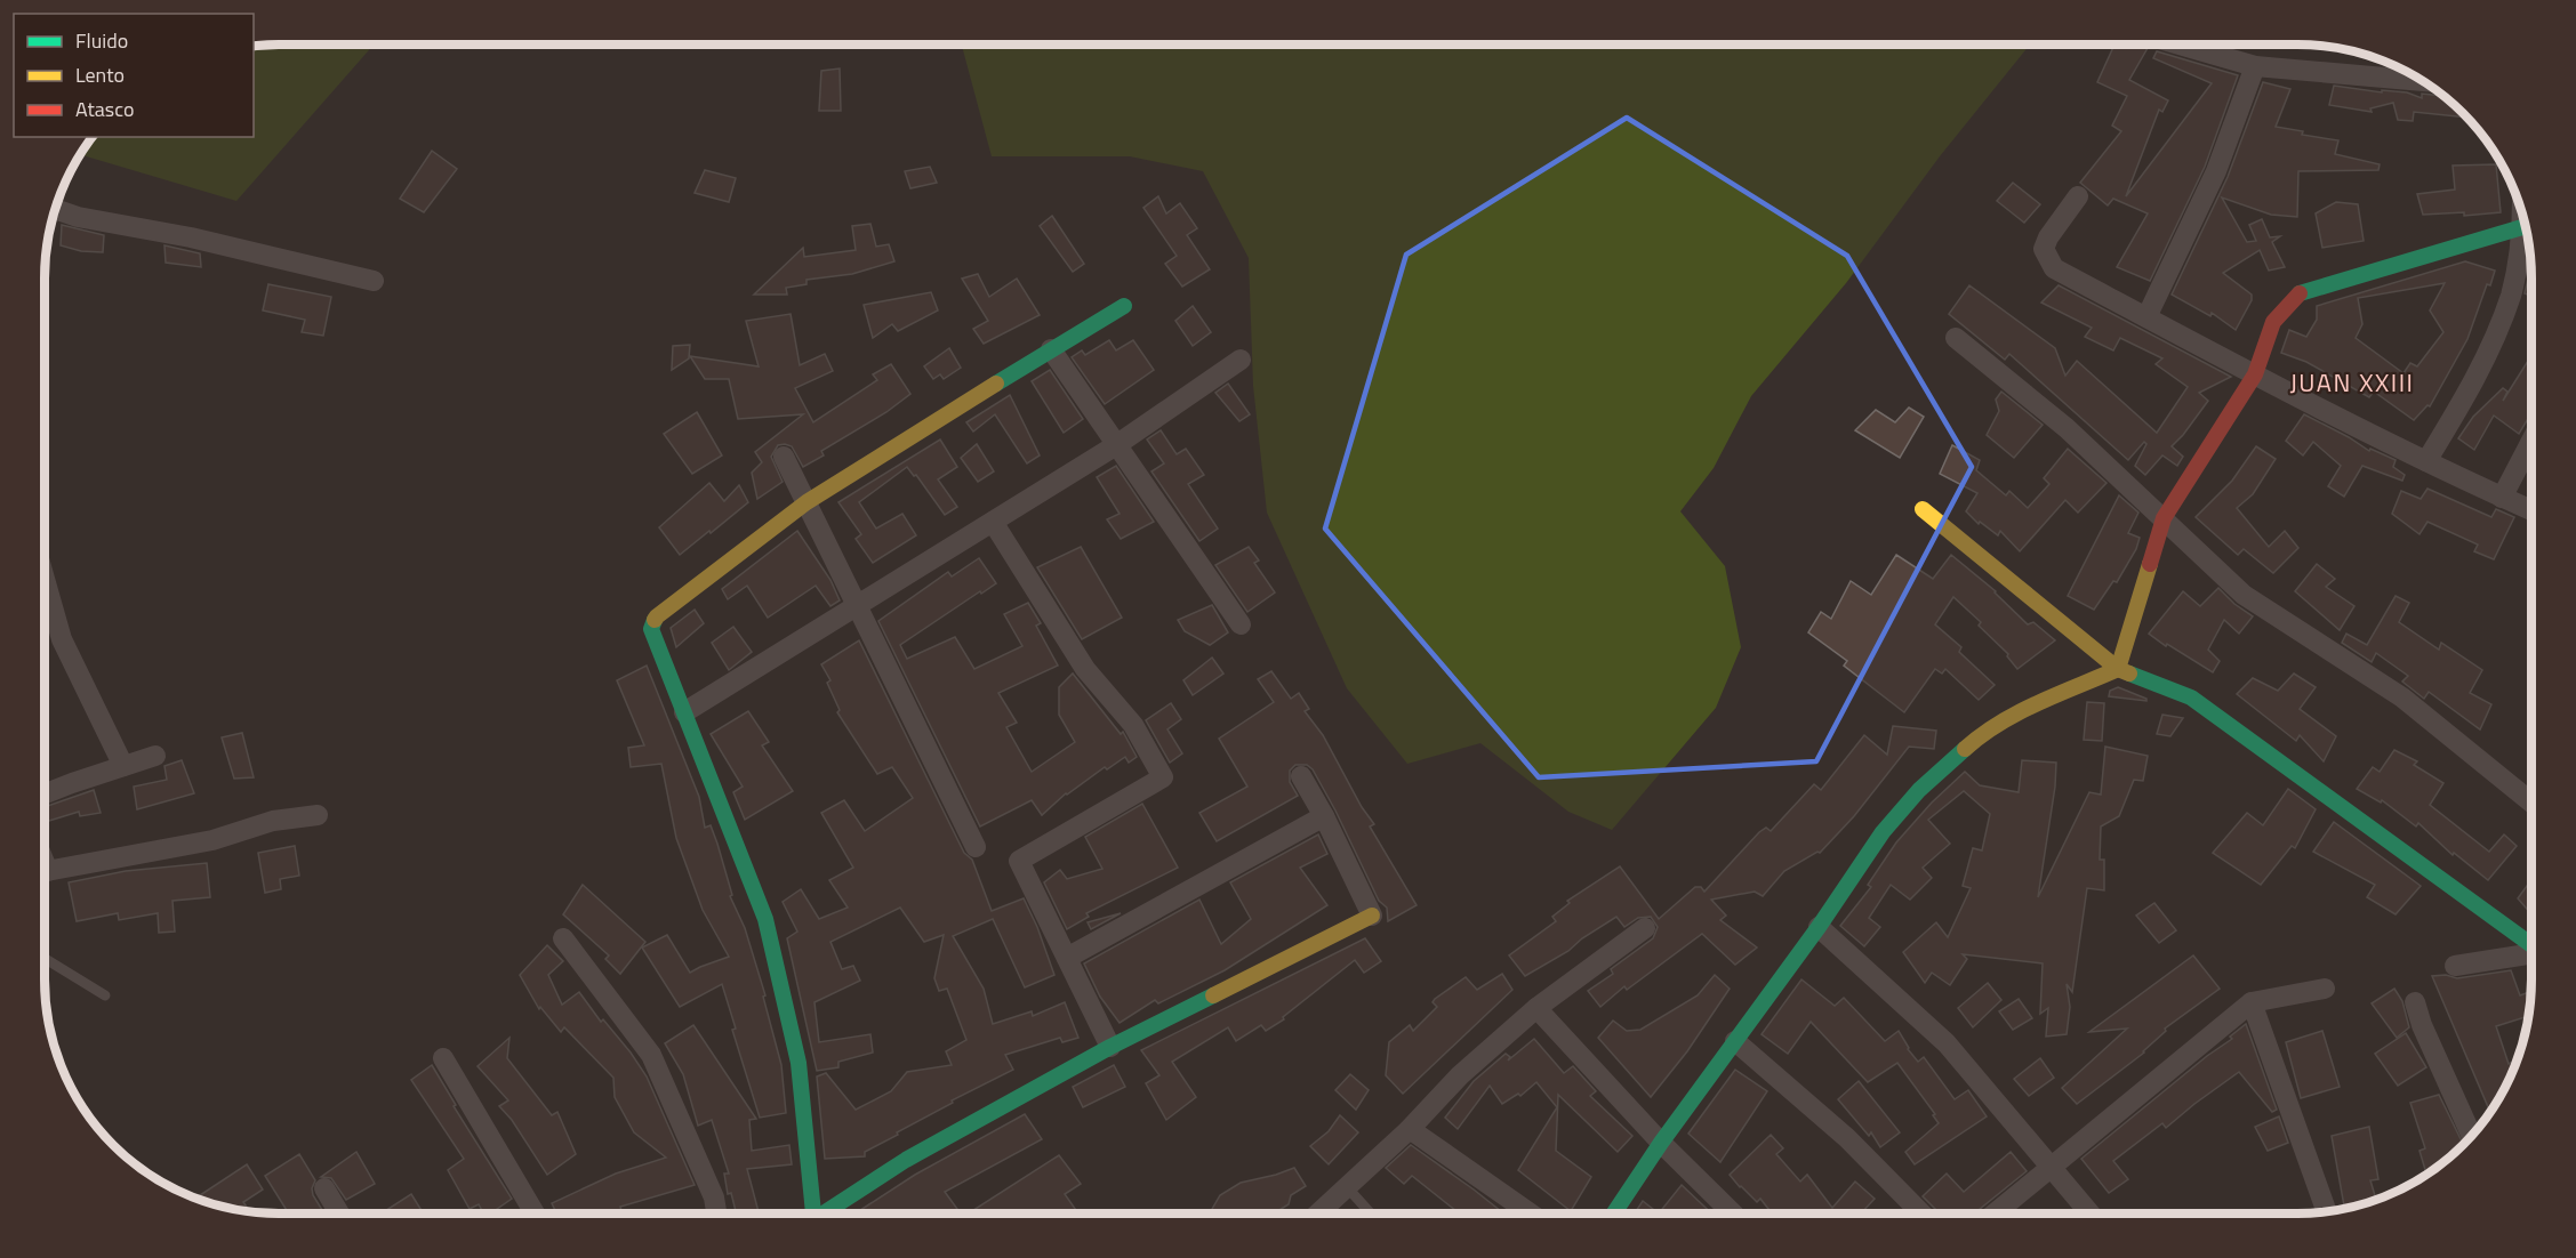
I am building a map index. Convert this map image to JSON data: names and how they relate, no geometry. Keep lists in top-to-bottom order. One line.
{"districts":["JUAN XXIII"],"legend":["Fluido","Lento","Atasco"]}
